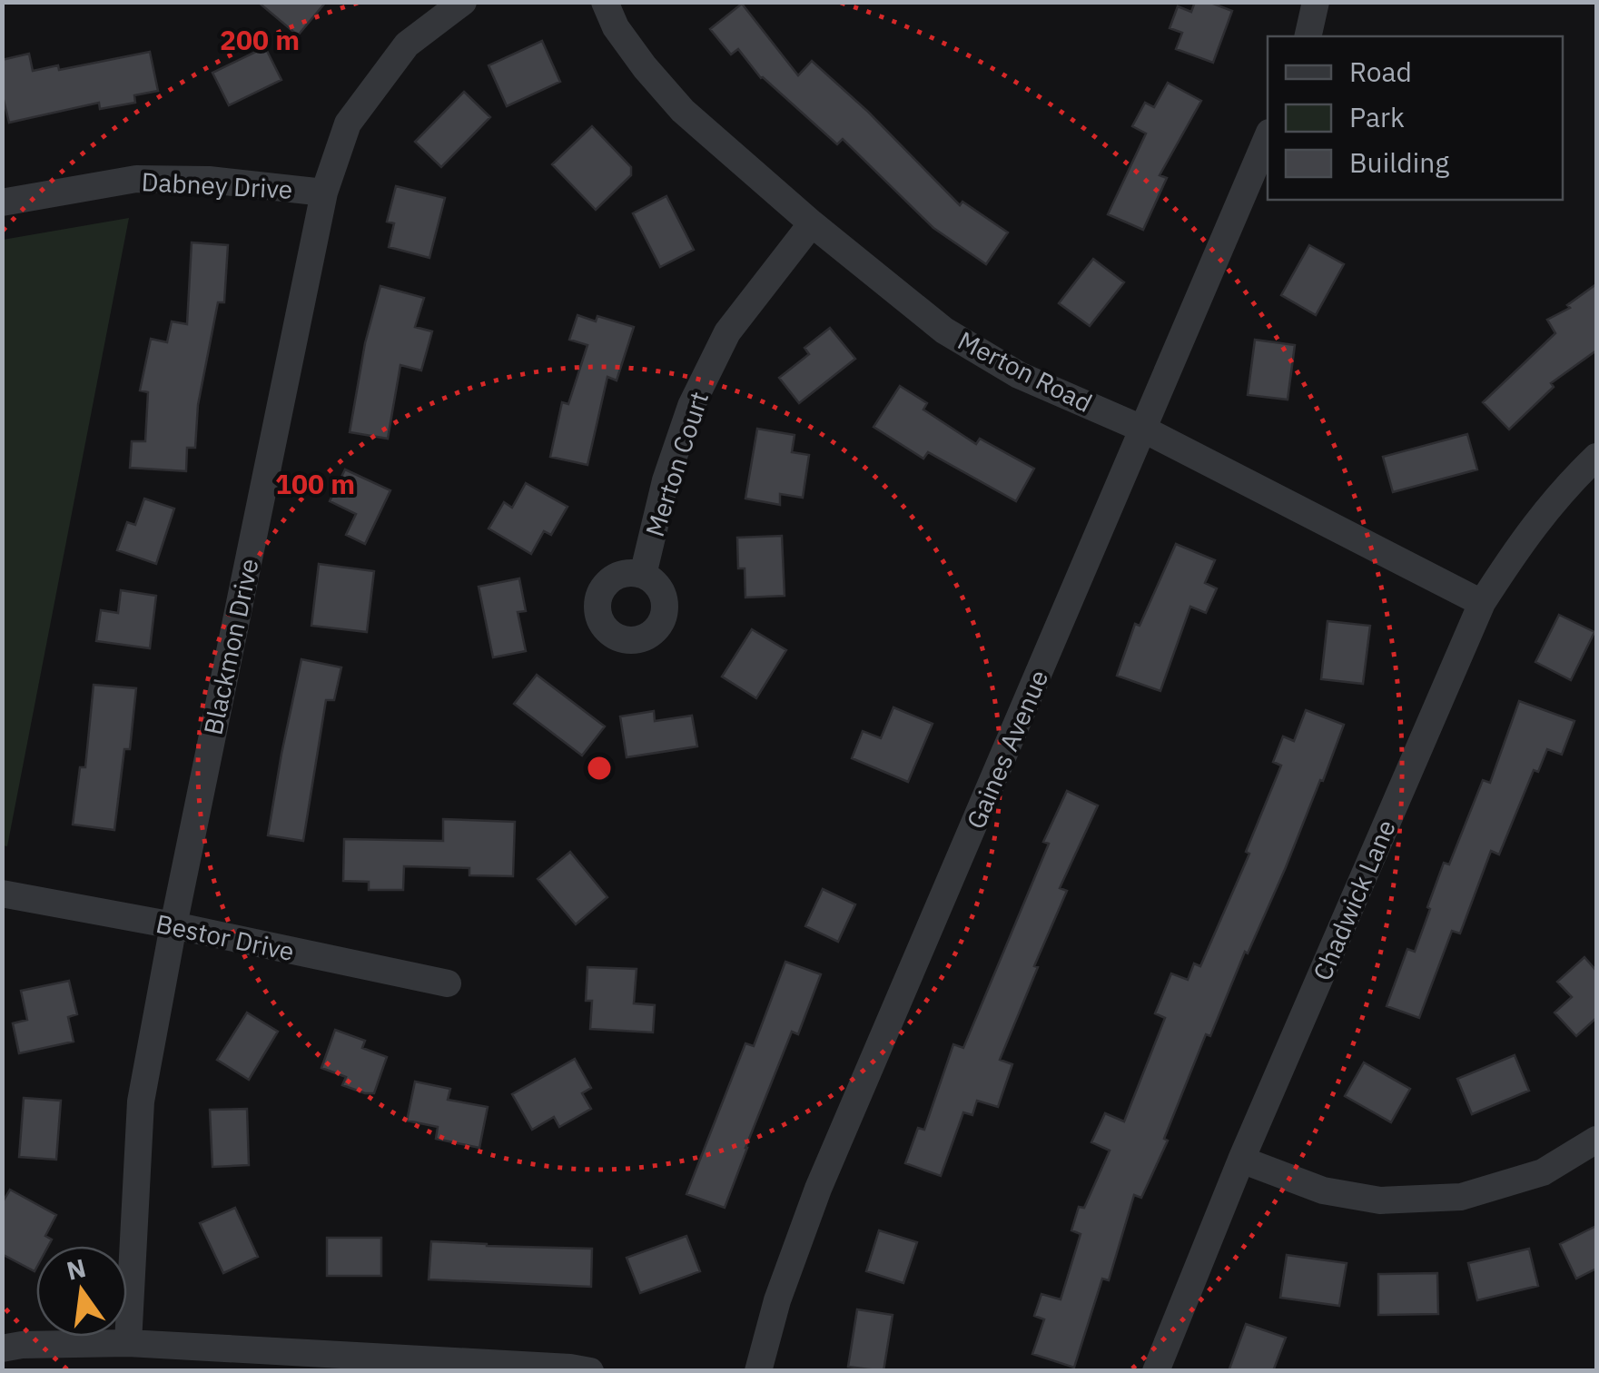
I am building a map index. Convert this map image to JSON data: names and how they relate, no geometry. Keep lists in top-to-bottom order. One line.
{"streets":{"street":["Dabney Drive","Merton Road","Merton Court","Blackmon Drive","Gaines Avenue","Chadwick Lane","Bestor Drive"]},"crossings":[["Dabney Drive","Blackmon Drive"],["Merton Road","Merton Court"],["Merton Road","Gaines Avenue"],["Merton Road","Chadwick Lane"],["Blackmon Drive","Bestor Drive"]],"legend":["Road","Park","Building"],"north":"top","rings":["200 m","100 m"]}
